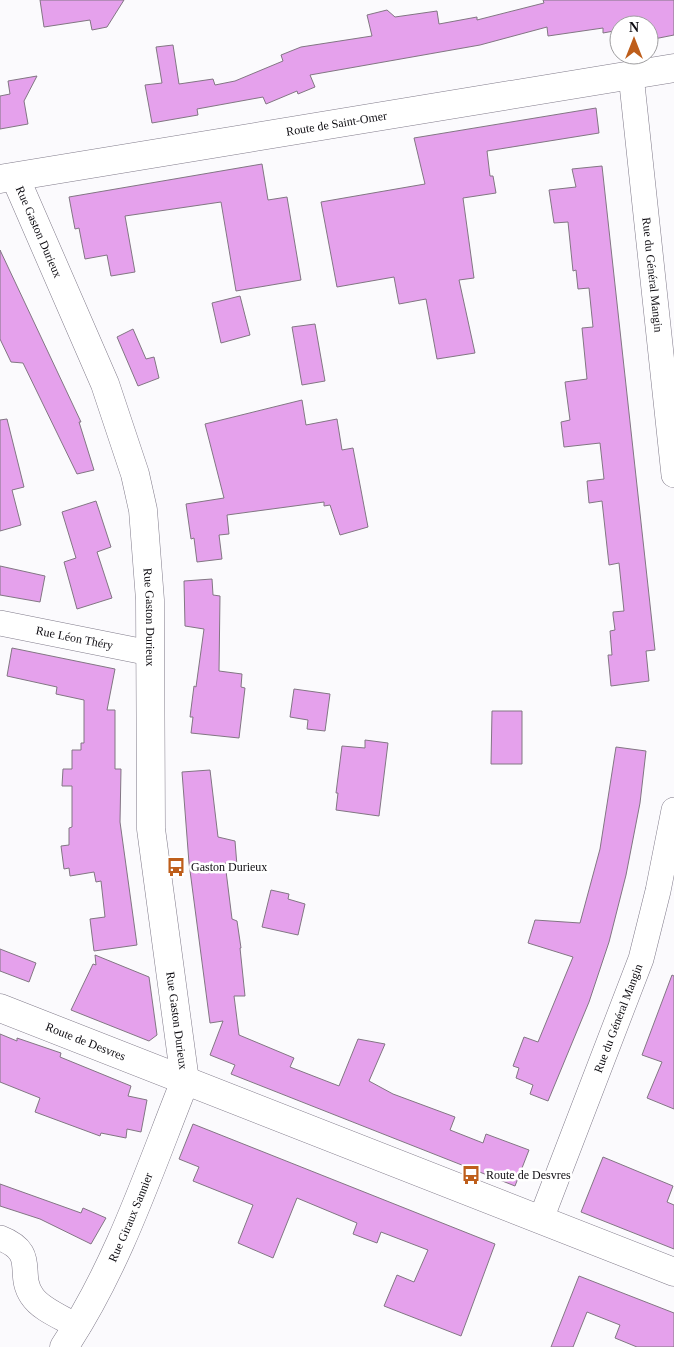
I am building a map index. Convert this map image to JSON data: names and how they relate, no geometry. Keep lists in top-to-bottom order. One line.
{"streets":{"main road":["Route de Saint-Omer","Rue Gaston Durieux","Route de Desvres","Rue Giraux Sannier"],"street":["Rue du Général Mangin","Rue Léon Théry"]},"crossings":[["Route de Saint-Omer","Rue Gaston Durieux"],["Route de Saint-Omer","Rue du Général Mangin"],["Rue Gaston Durieux","Rue Léon Théry"],["Rue Gaston Durieux","Route de Desvres"],["Rue Gaston Durieux","Rue Giraux Sannier"],["Rue du Général Mangin","Route de Desvres"],["Route de Desvres","Rue Giraux Sannier"]],"places":{"bus stop":["Gaston Durieux","Route de Desvres"]},"north":"top"}
